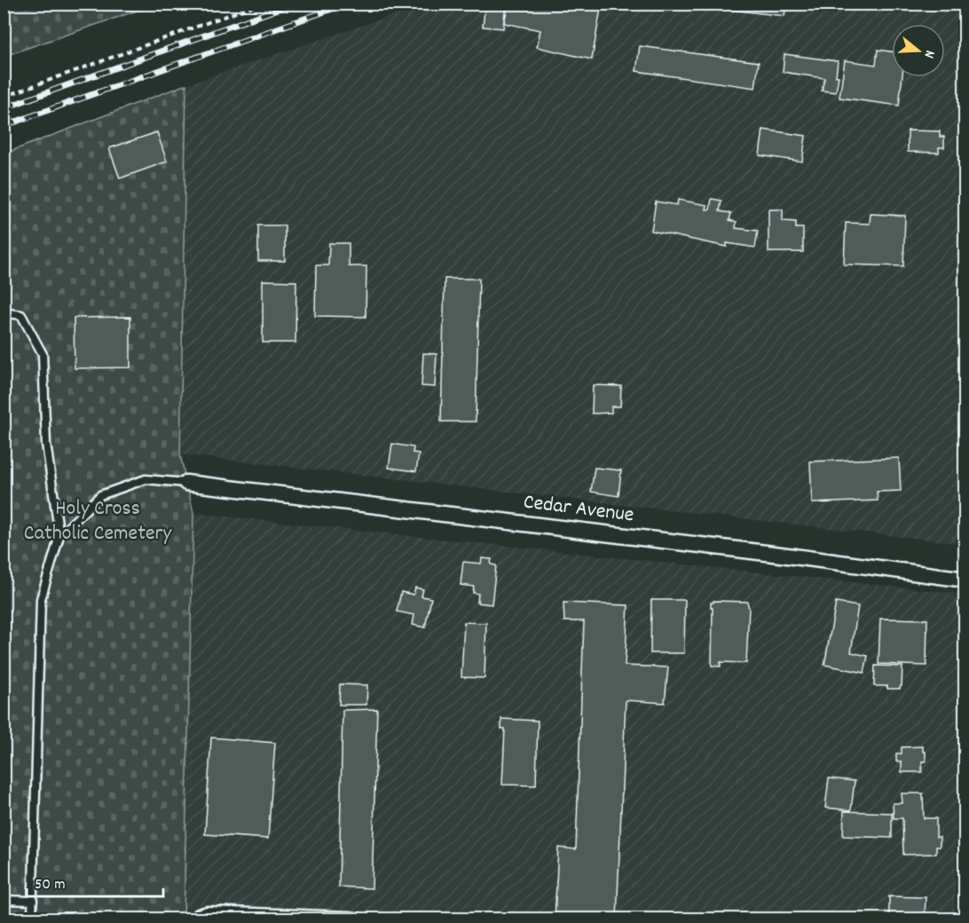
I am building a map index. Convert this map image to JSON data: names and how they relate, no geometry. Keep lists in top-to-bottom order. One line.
{"streets":{"street":["Cedar Avenue"]},"parks":["Holy Cross Catholic Cemetery"],"scale_bar":"50 m","north":"right"}
